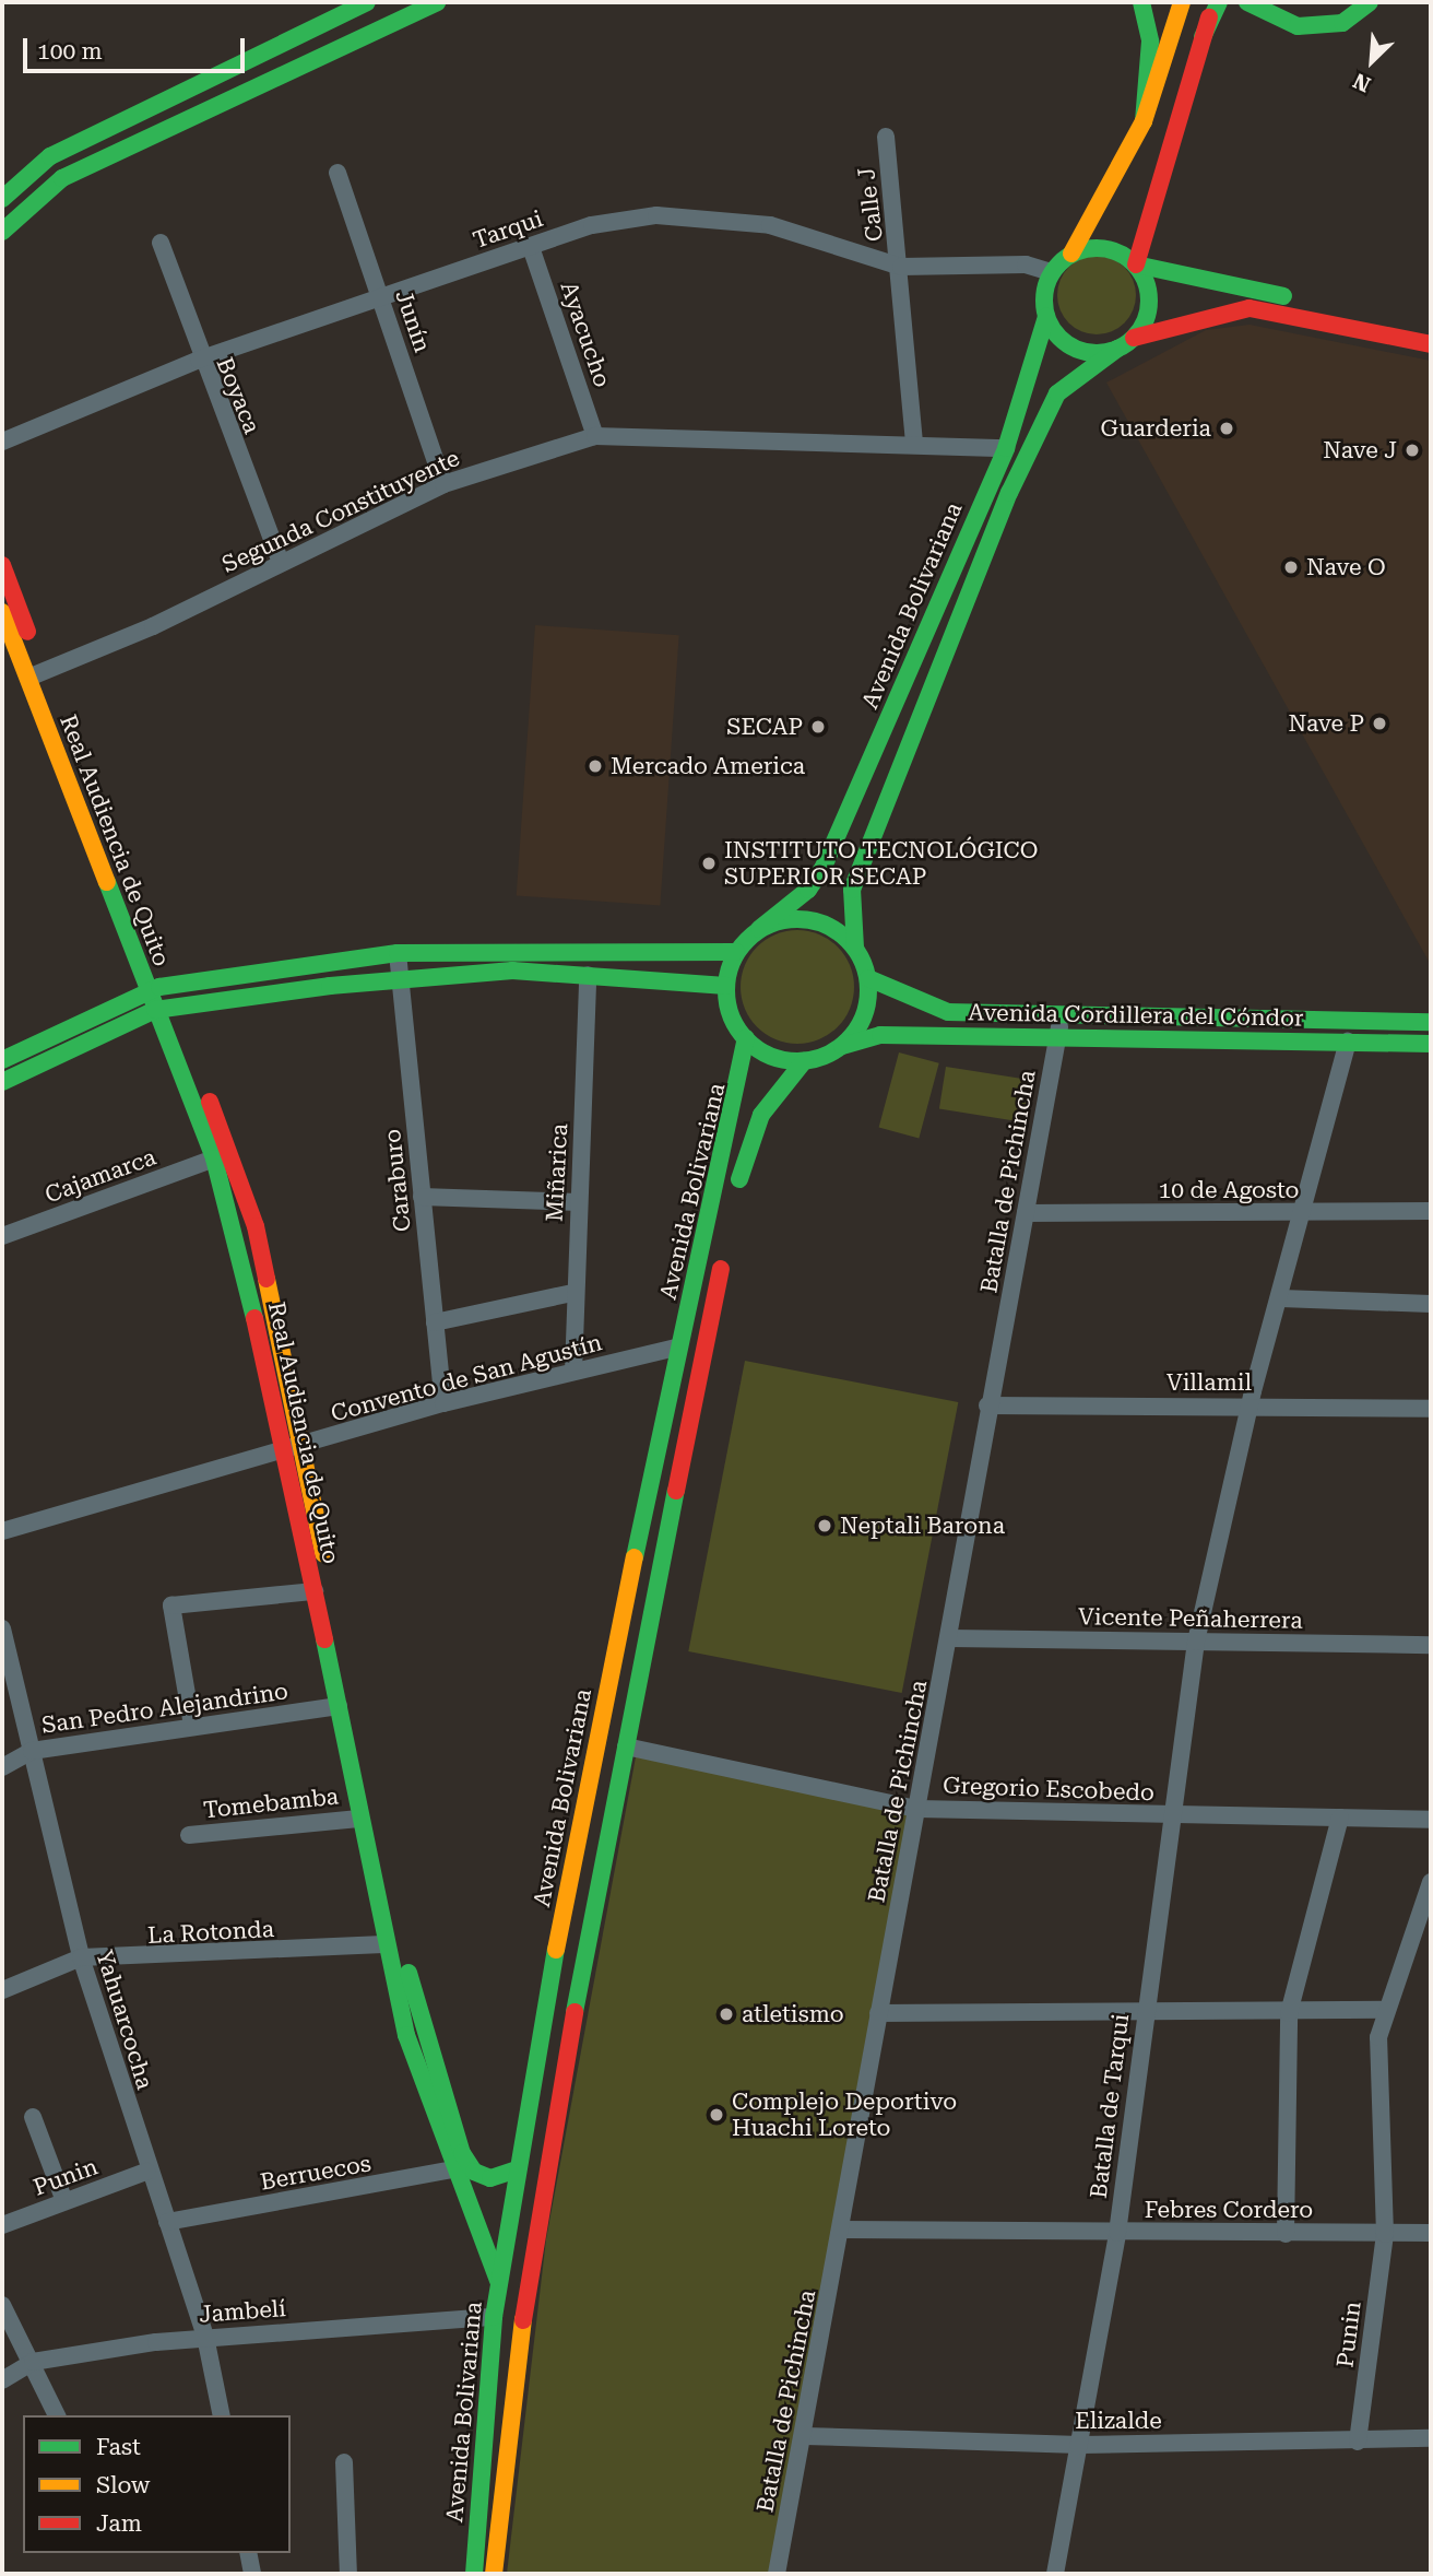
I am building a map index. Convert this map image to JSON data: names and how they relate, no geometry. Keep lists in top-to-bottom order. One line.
{"streets":{"main road":["Avenida Bolivariana","Real Audiencia de Quito","Avenida Cordillera del Cóndor"],"street":["Calle J","Tarqui","Junín","Ayacucho","Boyaca","Segunda Constituyente","Miñarica","Cajamarca","Caraburo","Batalla de Pichincha","10 de Agosto","Convento de San Agustín","Villamil","Vicente Peñaherrera","San Pedro Alejandrino","Gregorio Escobedo","Tomebamba","La Rotonda","Yahuarcocha","Batalla de Tarqui","Berruecos","Punin","Febres Cordero","Jambelí","Elizalde"]},"crossings":[["Calle J","Tarqui"],["Calle J","Segunda Constituyente"],["Tarqui","Junín"],["Tarqui","Ayacucho"],["Tarqui","Boyaca"],["Tarqui","Avenida Bolivariana"],["Junín","Segunda Constituyente"],["Ayacucho","Segunda Constituyente"],["Boyaca","Segunda Constituyente"],["Segunda Constituyente","Avenida Bolivariana"],["Segunda Constituyente","Real Audiencia de Quito"],["Avenida Bolivariana","Real Audiencia de Quito"],["Avenida Bolivariana","Avenida Cordillera del Cóndor"],["Avenida Bolivariana","Convento de San Agustín"],["Avenida Bolivariana","Gregorio Escobedo"],["Avenida Bolivariana","Jambelí"],["Real Audiencia de Quito","Cajamarca"],["Real Audiencia de Quito","Convento de San Agustín"],["Real Audiencia de Quito","San Pedro Alejandrino"],["Real Audiencia de Quito","Tomebamba"],["Real Audiencia de Quito","La Rotonda"],["Real Audiencia de Quito","Berruecos"],["Avenida Cordillera del Cóndor","Batalla de Pichincha"],["Miñarica","Convento de San Agustín"],["Caraburo","Convento de San Agustín"],["Batalla de Pichincha","10 de Agosto"],["Batalla de Pichincha","Villamil"],["Batalla de Pichincha","Vicente Peñaherrera"],["Batalla de Pichincha","Gregorio Escobedo"],["Batalla de Pichincha","Febres Cordero"],["Batalla de Pichincha","Elizalde"],["Villamil","Batalla de Tarqui"],["Vicente Peñaherrera","Batalla de Tarqui"],["San Pedro Alejandrino","Yahuarcocha"],["Gregorio Escobedo","Batalla de Tarqui"],["La Rotonda","Yahuarcocha"],["Yahuarcocha","Berruecos"],["Yahuarcocha","Punin"],["Yahuarcocha","Jambelí"],["Batalla de Tarqui","Febres Cordero"],["Batalla de Tarqui","Elizalde"],["Punin","Febres Cordero"],["Punin","Elizalde"]],"places":["Guarderia","Nave J","Nave O","Nave P","SECAP","Mercado America","INSTITUTO TECNOLÓGICO SUPERIOR SECAP","Neptali Barona","atletismo","Complejo Deportivo Huachi Loreto"],"legend":["Fast","Slow","Jam"],"scale_bar":"100 m","north":"bottom left"}
